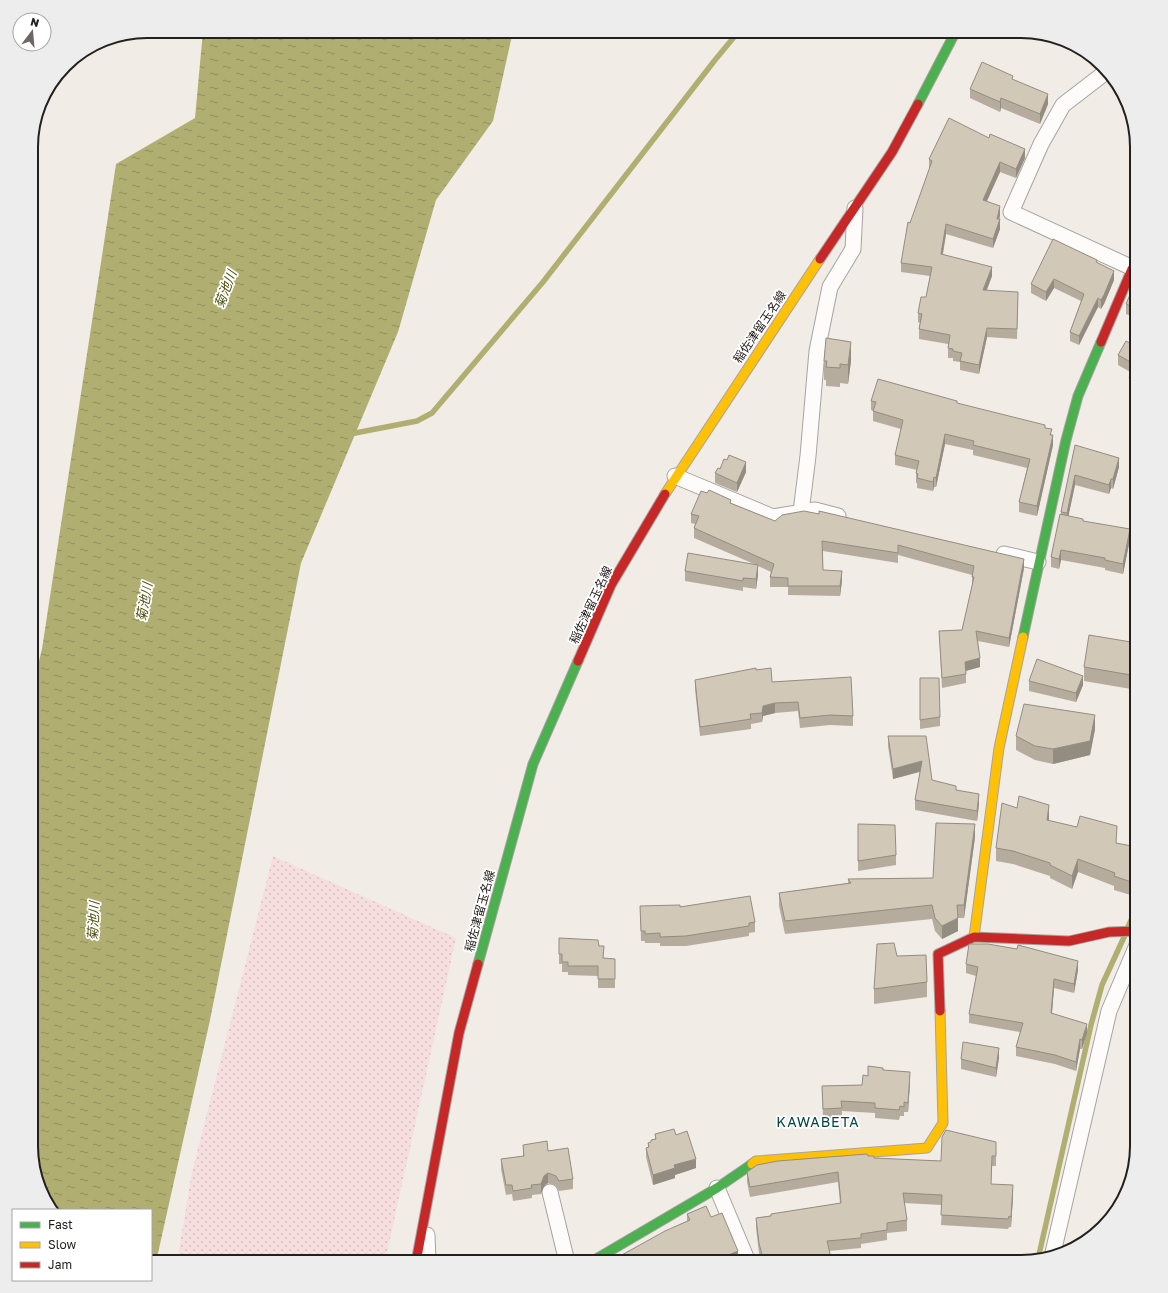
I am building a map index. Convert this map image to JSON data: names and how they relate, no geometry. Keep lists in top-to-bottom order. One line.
{"streets":{"street":["稲佐津留玉名線"]},"districts":["KAWABETA"],"water":["菊池川"],"legend":["Fast","Slow","Jam"],"north":"top"}
